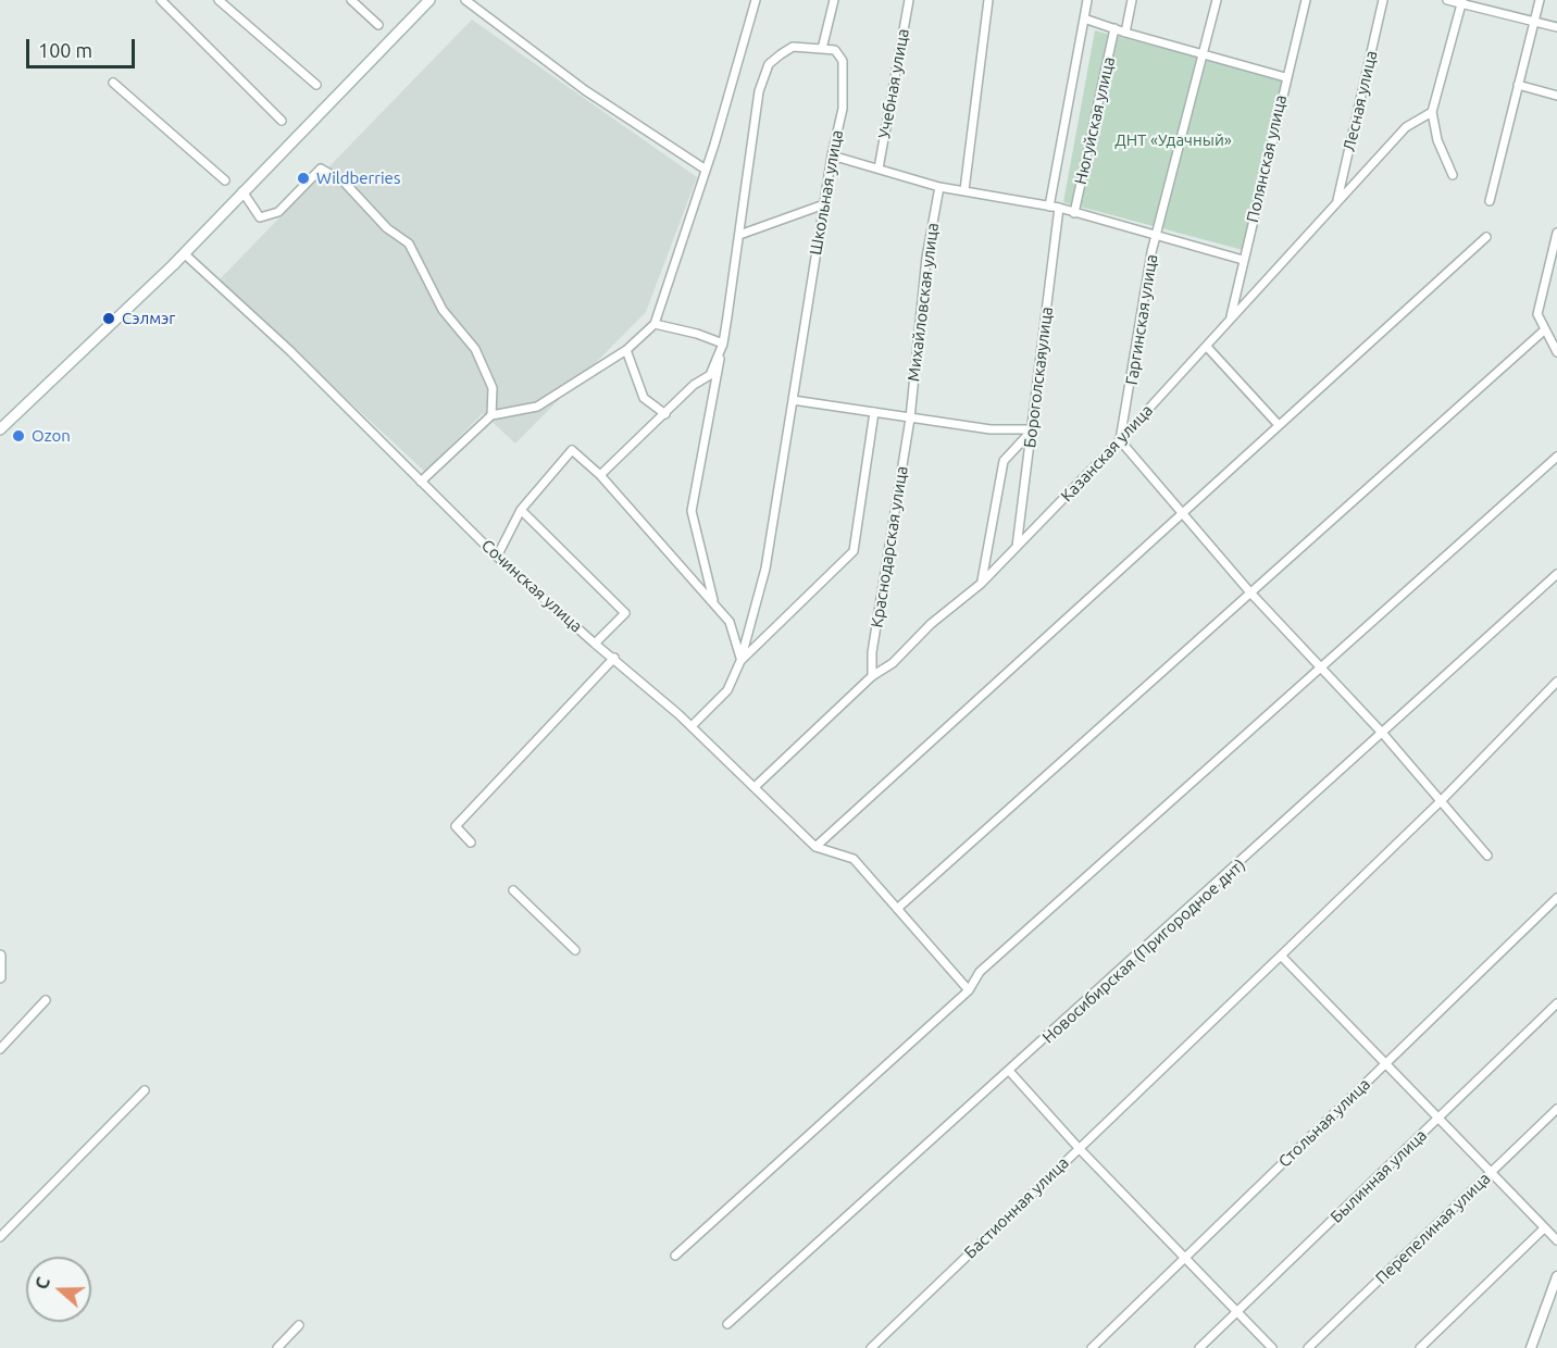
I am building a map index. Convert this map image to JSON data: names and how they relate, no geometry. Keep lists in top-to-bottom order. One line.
{"streets":{"street":["Учебная улица","Лесная улица","Нюгуйская улица","Полянская улица","Школьная улица","Михайловская улица","Гаргинская улица","Бороголскаяулица","Казанская улица","Краснодарская улица","Сочинская улица","Новосибирская (Пригородное днт)","Стольная улица","Былинная улица","Бастионная улица","Перепелиная улица"]},"crossings":[["Лесная улица","Казанская улица"],["Полянская улица","Казанская улица"],["Михайловская улица","Краснодарская улица"],["Гаргинская улица","Казанская улица"],["Бороголскаяулица","Казанская улица"],["Казанская улица","Краснодарская улица"]],"parks":["ДНТ «Удачный»"],"places":["Wildberries","Сэлмэг","Ozon"],"scale_bar":"100 m","north":"left"}
